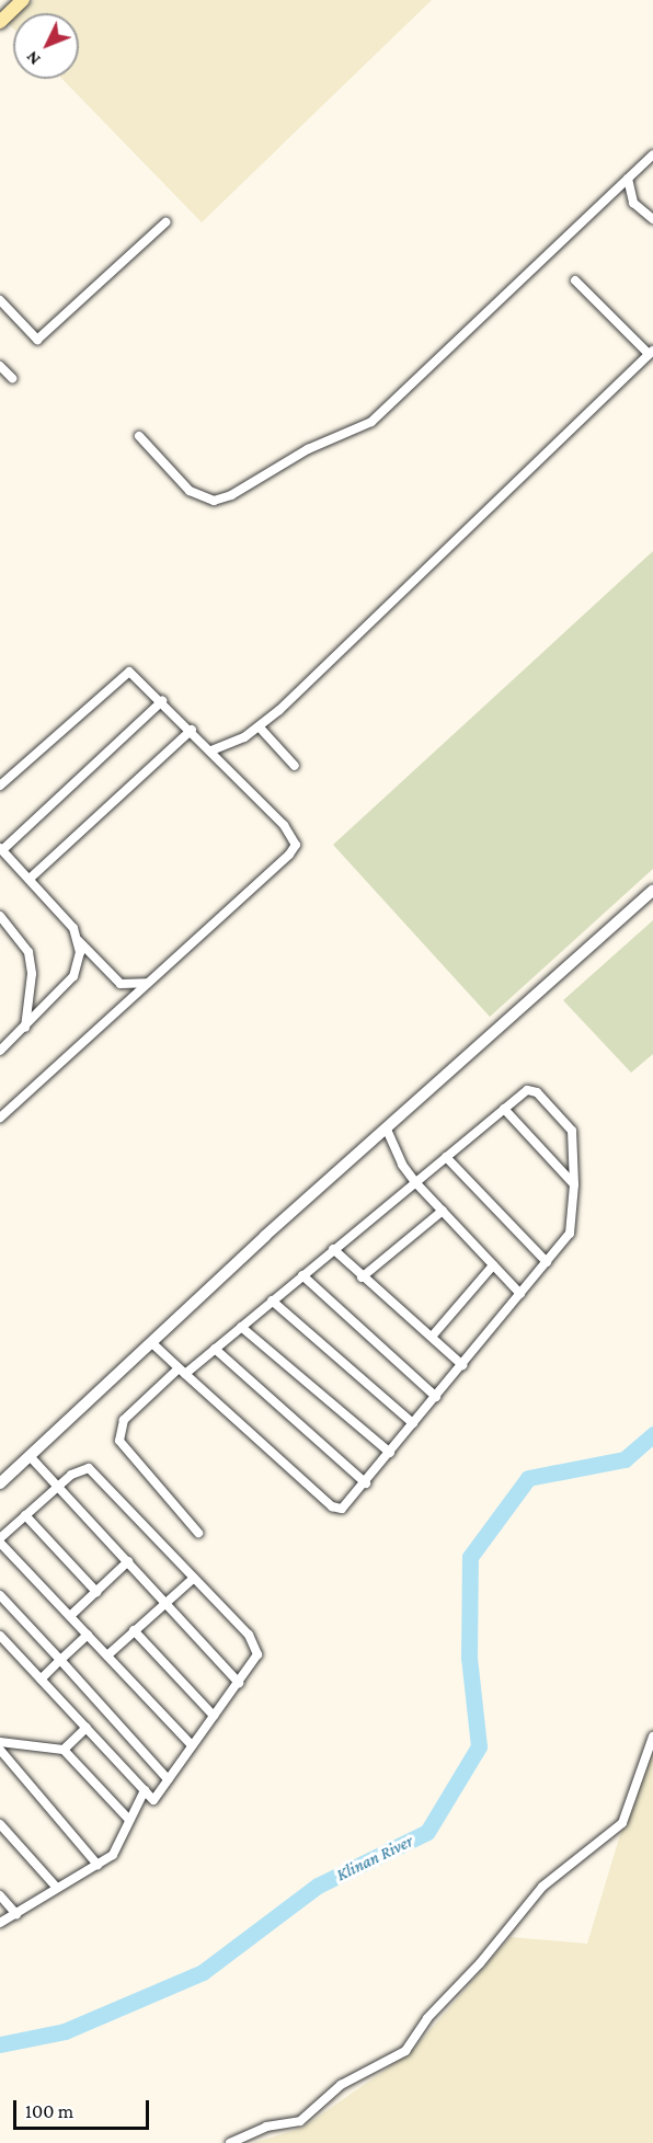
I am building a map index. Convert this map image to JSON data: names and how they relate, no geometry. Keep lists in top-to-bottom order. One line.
{"water":["Klinan River"],"scale_bar":"100 m","north":"bottom left"}
